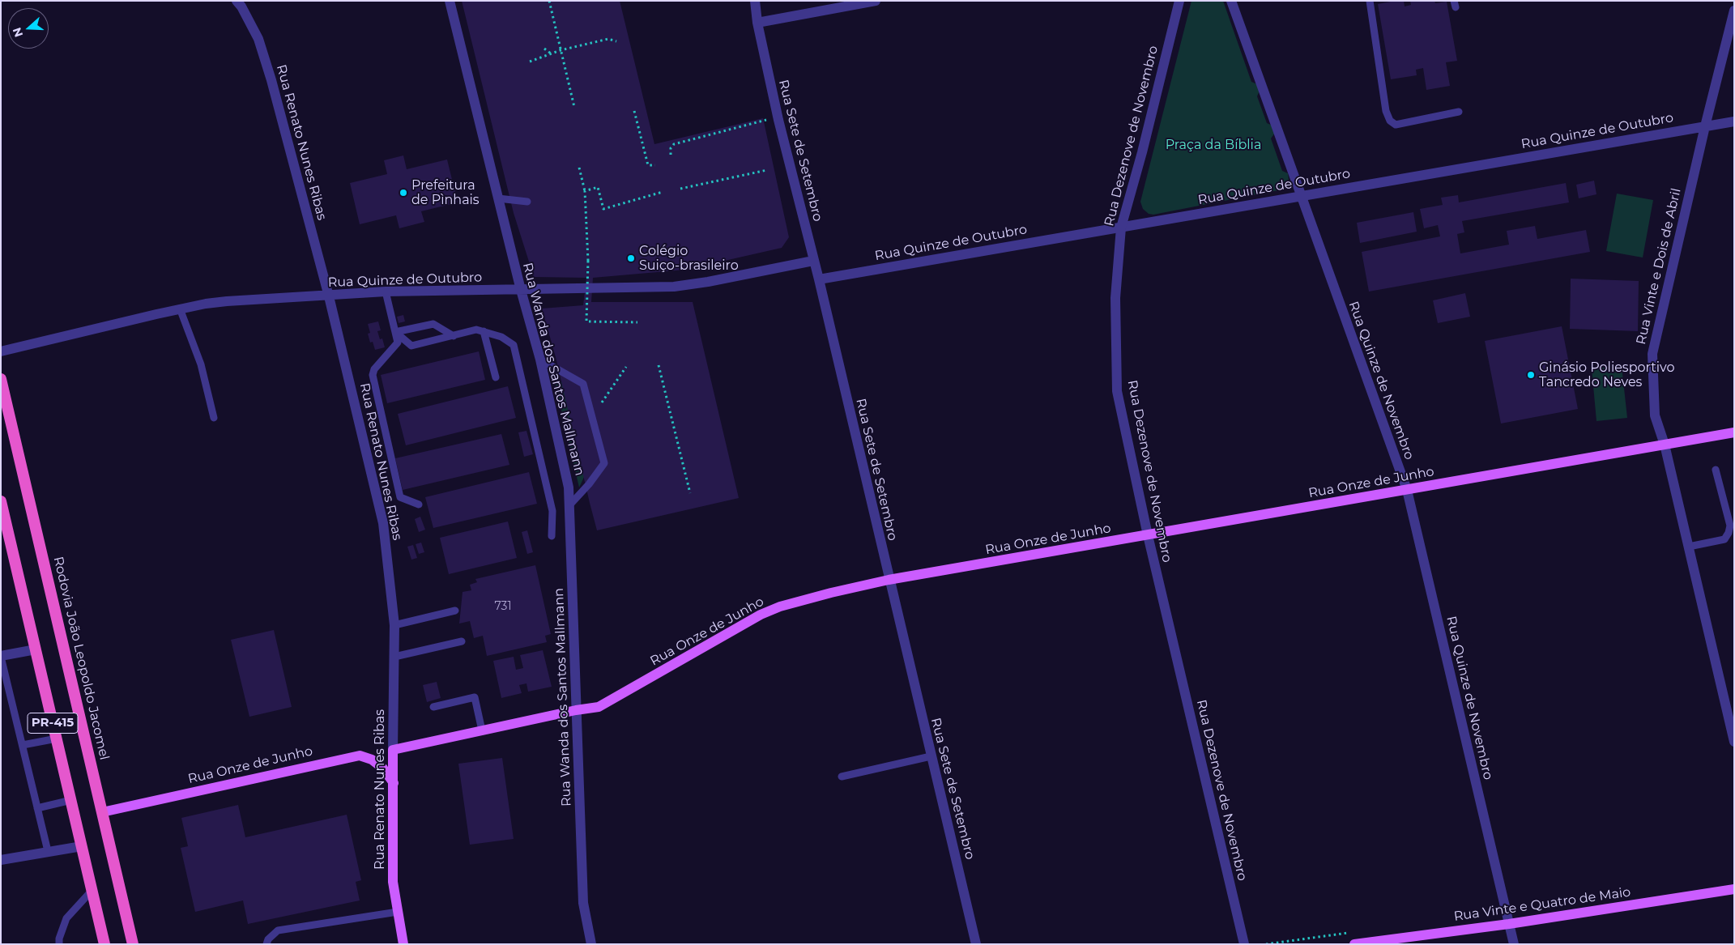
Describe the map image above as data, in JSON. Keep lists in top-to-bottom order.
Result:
{
  "streets": {
    "highway": ["Rodovia João Leopoldo Jacomel", "PR-415"],
    "main road": ["Rua Renato Nunes Ribas", "Rua Onze de Junho", "Rua Vinte e Quatro de Maio"],
    "street": [
      "Rua Quinze de Outubro",
      "Rua Dezenove de Novembro",
      "Rua Sete de Setembro",
      "Rua Vinte e Dois de Abril",
      "Rua Wanda dos Santos Mallmann",
      "Rua Quinze de Novembro"
    ]
  },
  "crossings": [
    ["Rua Quinze de Outubro", "Rua Dezenove de Novembro"],
    ["Rua Quinze de Outubro", "Rua Renato Nunes Ribas"],
    ["Rua Quinze de Outubro", "Rua Sete de Setembro"],
    ["Rua Quinze de Outubro", "Rua Vinte e Dois de Abril"],
    ["Rua Quinze de Outubro", "Rua Wanda dos Santos Mallmann"],
    ["Rua Quinze de Outubro", "Rua Quinze de Novembro"],
    ["Rua Dezenove de Novembro", "Rua Onze de Junho"],
    ["Rua Renato Nunes Ribas", "Rua Onze de Junho"],
    ["Rua Sete de Setembro", "Rua Onze de Junho"],
    ["Rua Vinte e Dois de Abril", "Rua Onze de Junho"],
    ["Rua Wanda dos Santos Mallmann", "Rua Onze de Junho"],
    ["Rua Quinze de Novembro", "Rua Onze de Junho"],
    ["Rua Quinze de Novembro", "Rua Vinte e Quatro de Maio"],
    ["Rua Onze de Junho", "Rodovia João Leopoldo Jacomel"]
  ],
  "parks": ["Praça da Bíblia"],
  "places": ["Prefeitura de Pìnhais", "Colégio Suiço-brasileiro", "Ginásio Poliesportivo Tancredo Neves"],
  "house_numbers": ["731"],
  "north": "left"
}
